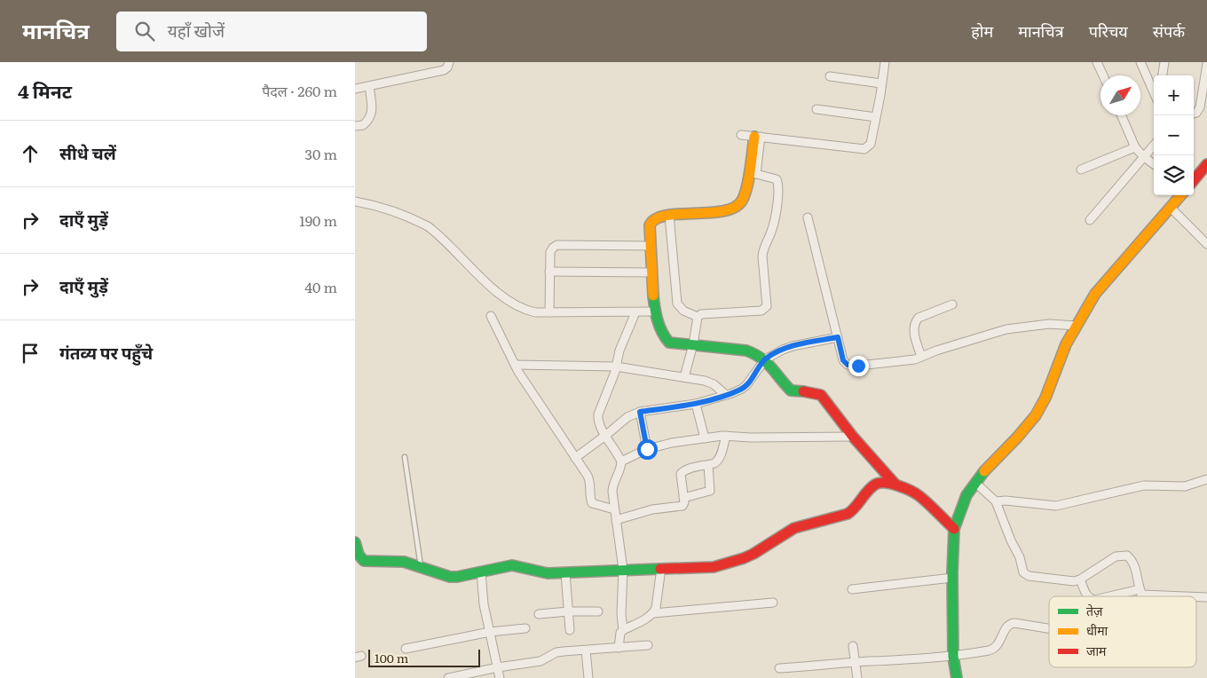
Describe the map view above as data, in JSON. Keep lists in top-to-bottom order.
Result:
{
  "legend": ["तेज़", "धीमा", "जाम"],
  "scale_bar": "100 m",
  "north": "top right",
  "page": {
    "header": "मानचित्र",
    "search": "यहाँ खोजें",
    "nav": [
      "होम",
      "मानचित्र",
      "परिचय",
      "संपर्क"
    ],
    "heading": ["4 मिनट", "पैदल · 260 m"],
    "map_buttons": ["+", "−"],
    "list": [
      ["सीधे चलें", "30 m"],
      ["दाएँ मुड़ें", "190 m"],
      ["दाएँ मुड़ें", "40 m"],
      "गंतव्य पर पहुँचे"
    ],
    "scale": "100 m"
  }
}
